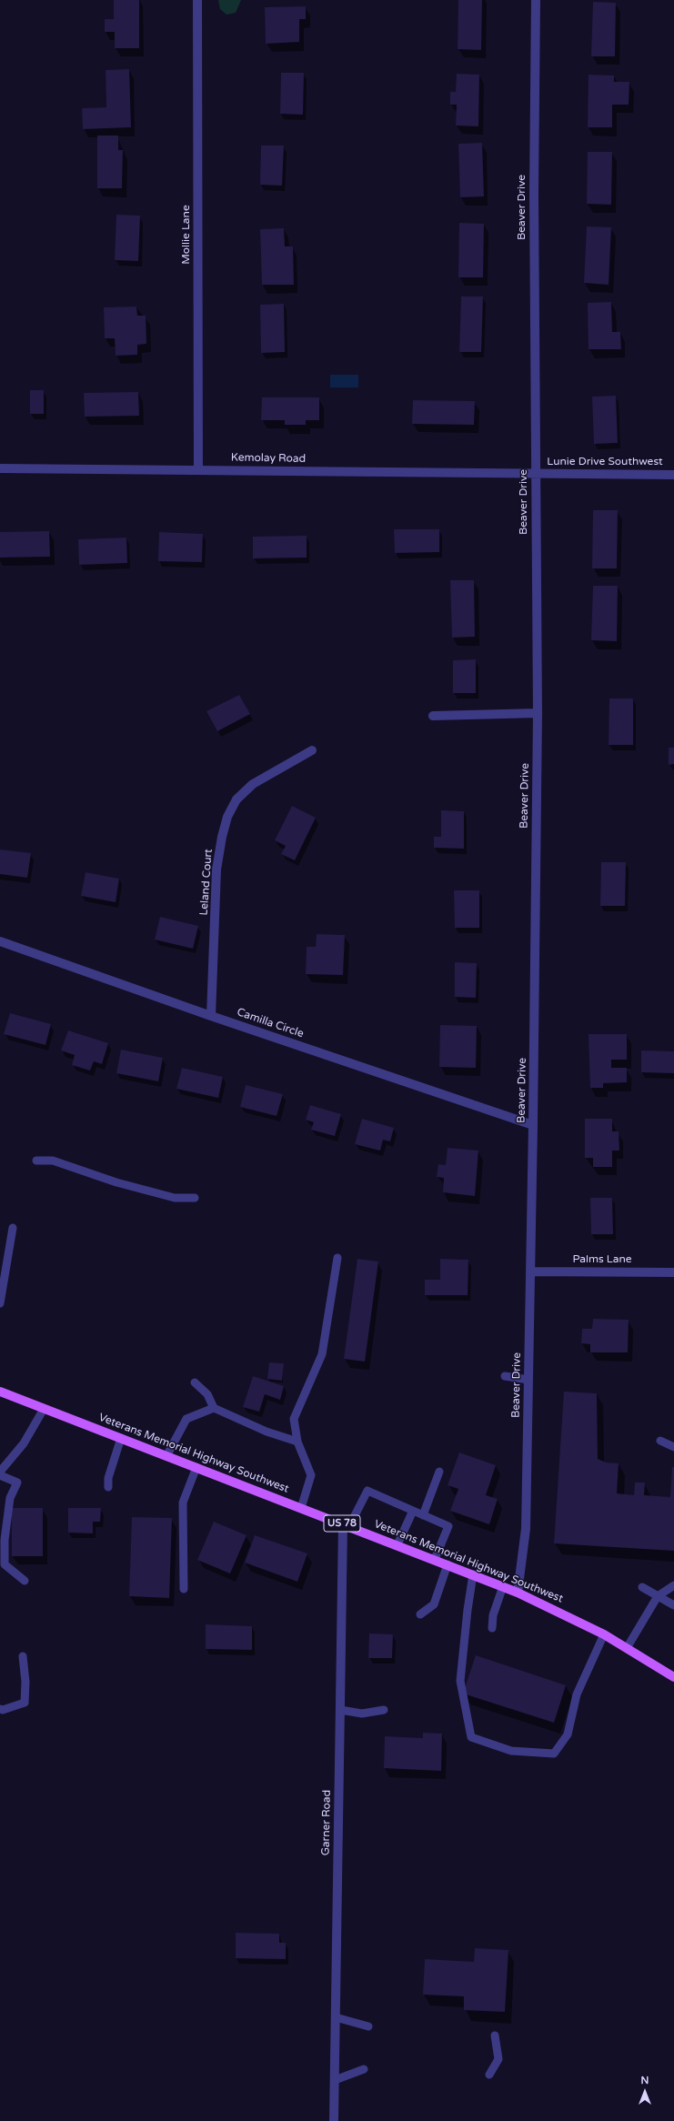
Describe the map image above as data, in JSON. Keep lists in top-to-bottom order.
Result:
{
  "streets": {
    "main road": ["Veterans Memorial Highway Southwest", "US 78"],
    "street": [
      "Beaver Drive",
      "Mollie Lane",
      "Kemolay Road",
      "Lunie Drive Southwest",
      "Leland Court",
      "Camilla Circle",
      "Palms Lane",
      "Garner Road"
    ]
  },
  "crossings": [
    ["Beaver Drive", "Kemolay Road"],
    ["Beaver Drive", "Lunie Drive Southwest"],
    ["Beaver Drive", "Camilla Circle"],
    ["Beaver Drive", "Palms Lane"],
    ["Beaver Drive", "Veterans Memorial Highway Southwest"],
    ["Mollie Lane", "Kemolay Road"],
    ["Kemolay Road", "Lunie Drive Southwest"],
    ["Leland Court", "Camilla Circle"],
    ["Veterans Memorial Highway Southwest", "Garner Road"]
  ],
  "north": "top"
}
